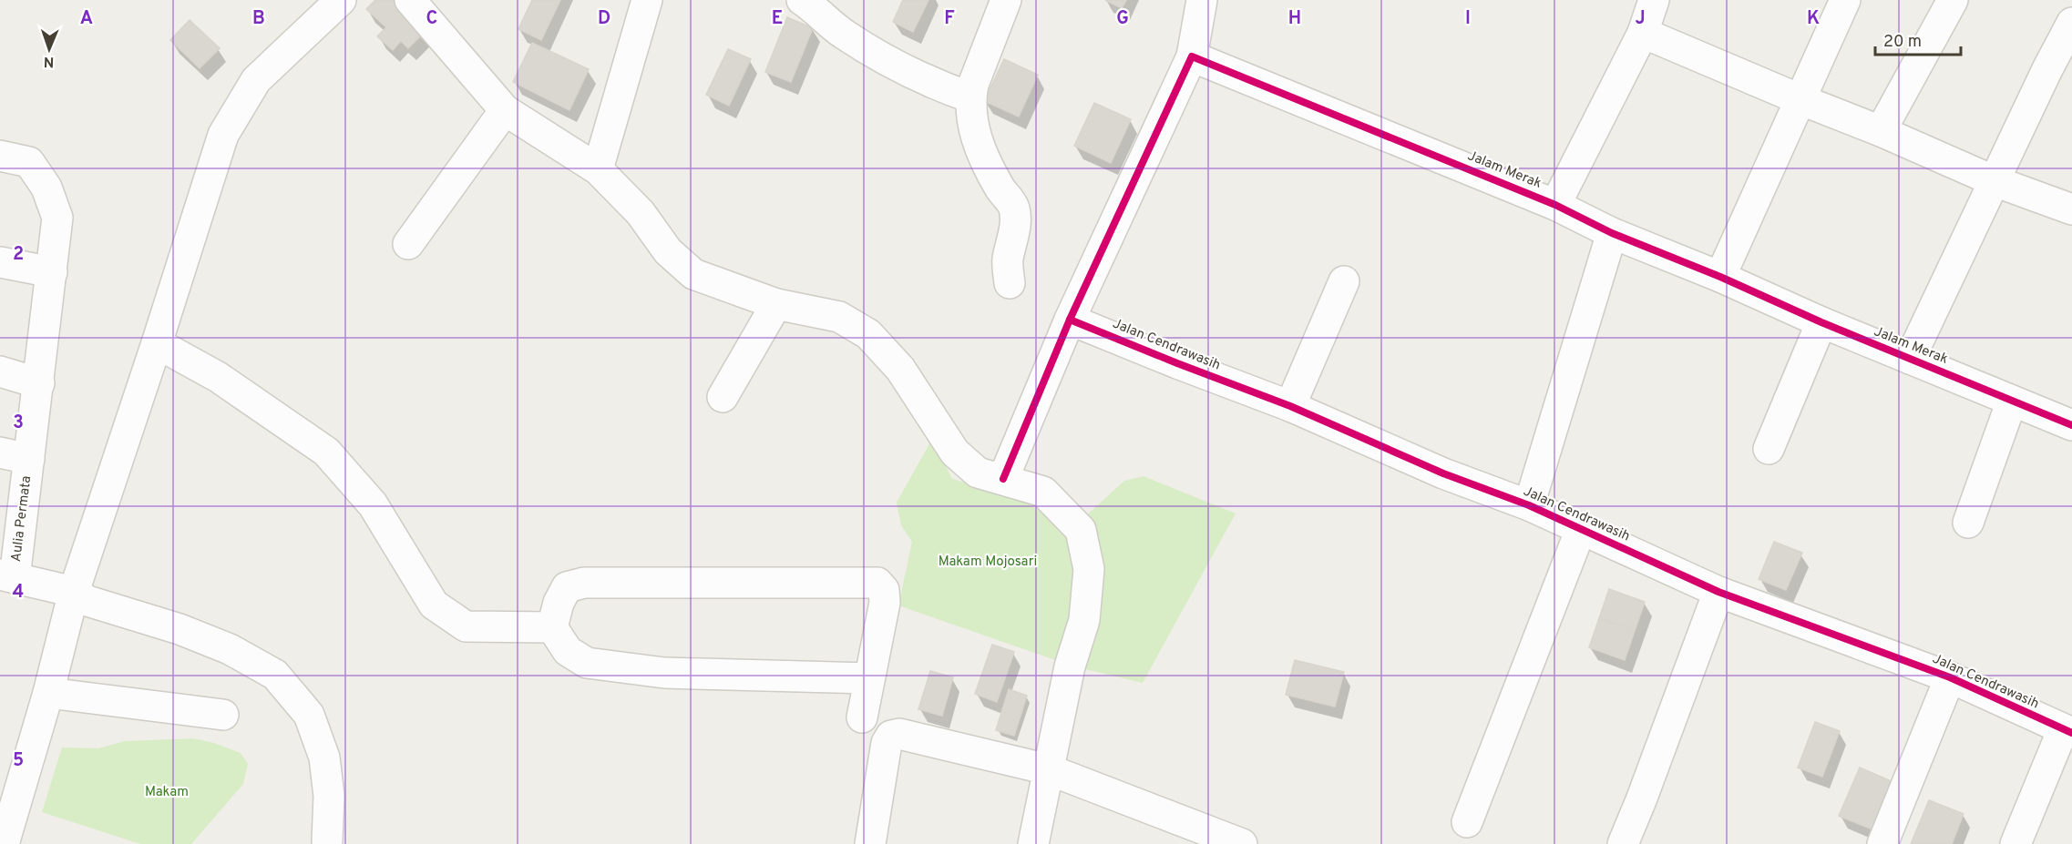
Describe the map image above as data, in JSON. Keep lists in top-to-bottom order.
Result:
{
  "streets": {
    "street": ["Jalam Merak", "Jalan Cendrawasih", "Aulia Permata"]
  },
  "parks": ["Makam Mojosari", "Makam"],
  "scale_bar": "20 m",
  "north": "bottom",
  "grid": {
    "columns": [
      "A",
      "B",
      "C",
      "D",
      "E",
      "F",
      "G",
      "H",
      "I",
      "J",
      "K"
    ],
    "rows": [
      "2",
      "3",
      "4",
      "5"
    ]
  }
}
